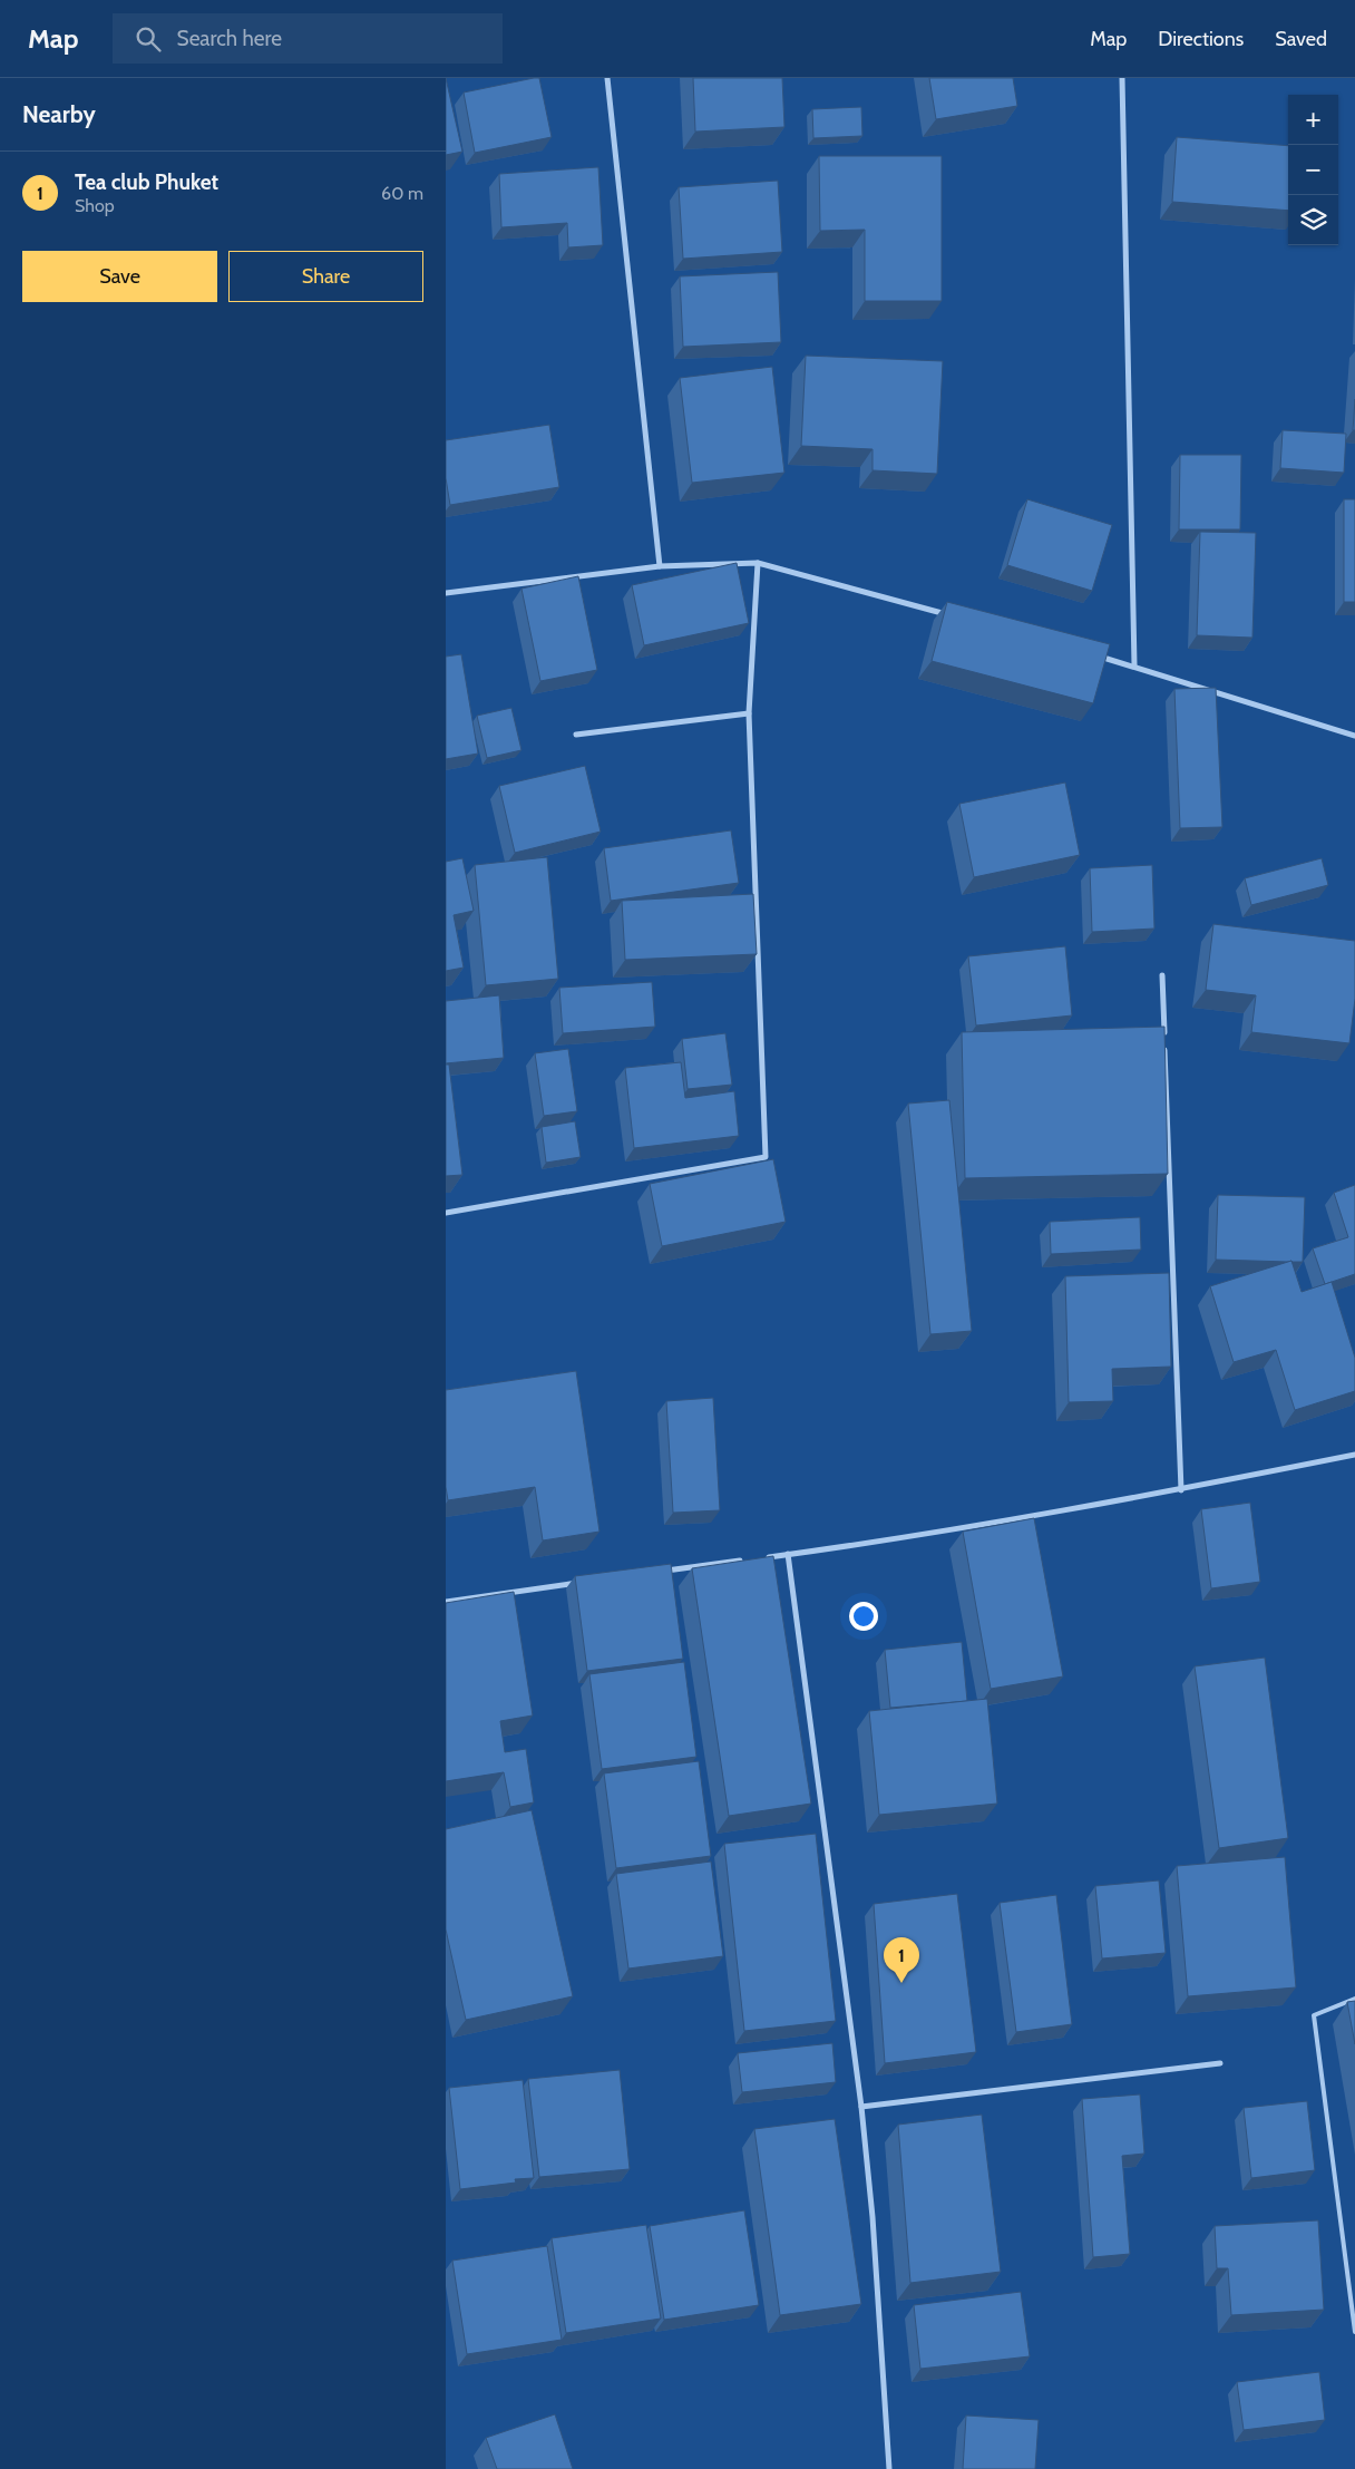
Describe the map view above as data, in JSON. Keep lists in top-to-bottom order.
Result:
{
  "page": {
    "header": "Map",
    "search": "Search here",
    "nav": ["Map", "Directions", "Saved"],
    "heading": "Nearby",
    "map_buttons": ["+", "−"],
    "list": [
      {
        "mark": "1",
        "name": "Tea club Phuket",
        "note": "Shop",
        "value": "60 m"
      }
    ],
    "buttons": ["Save", "Share"],
    "pins": "1"
  }
}
